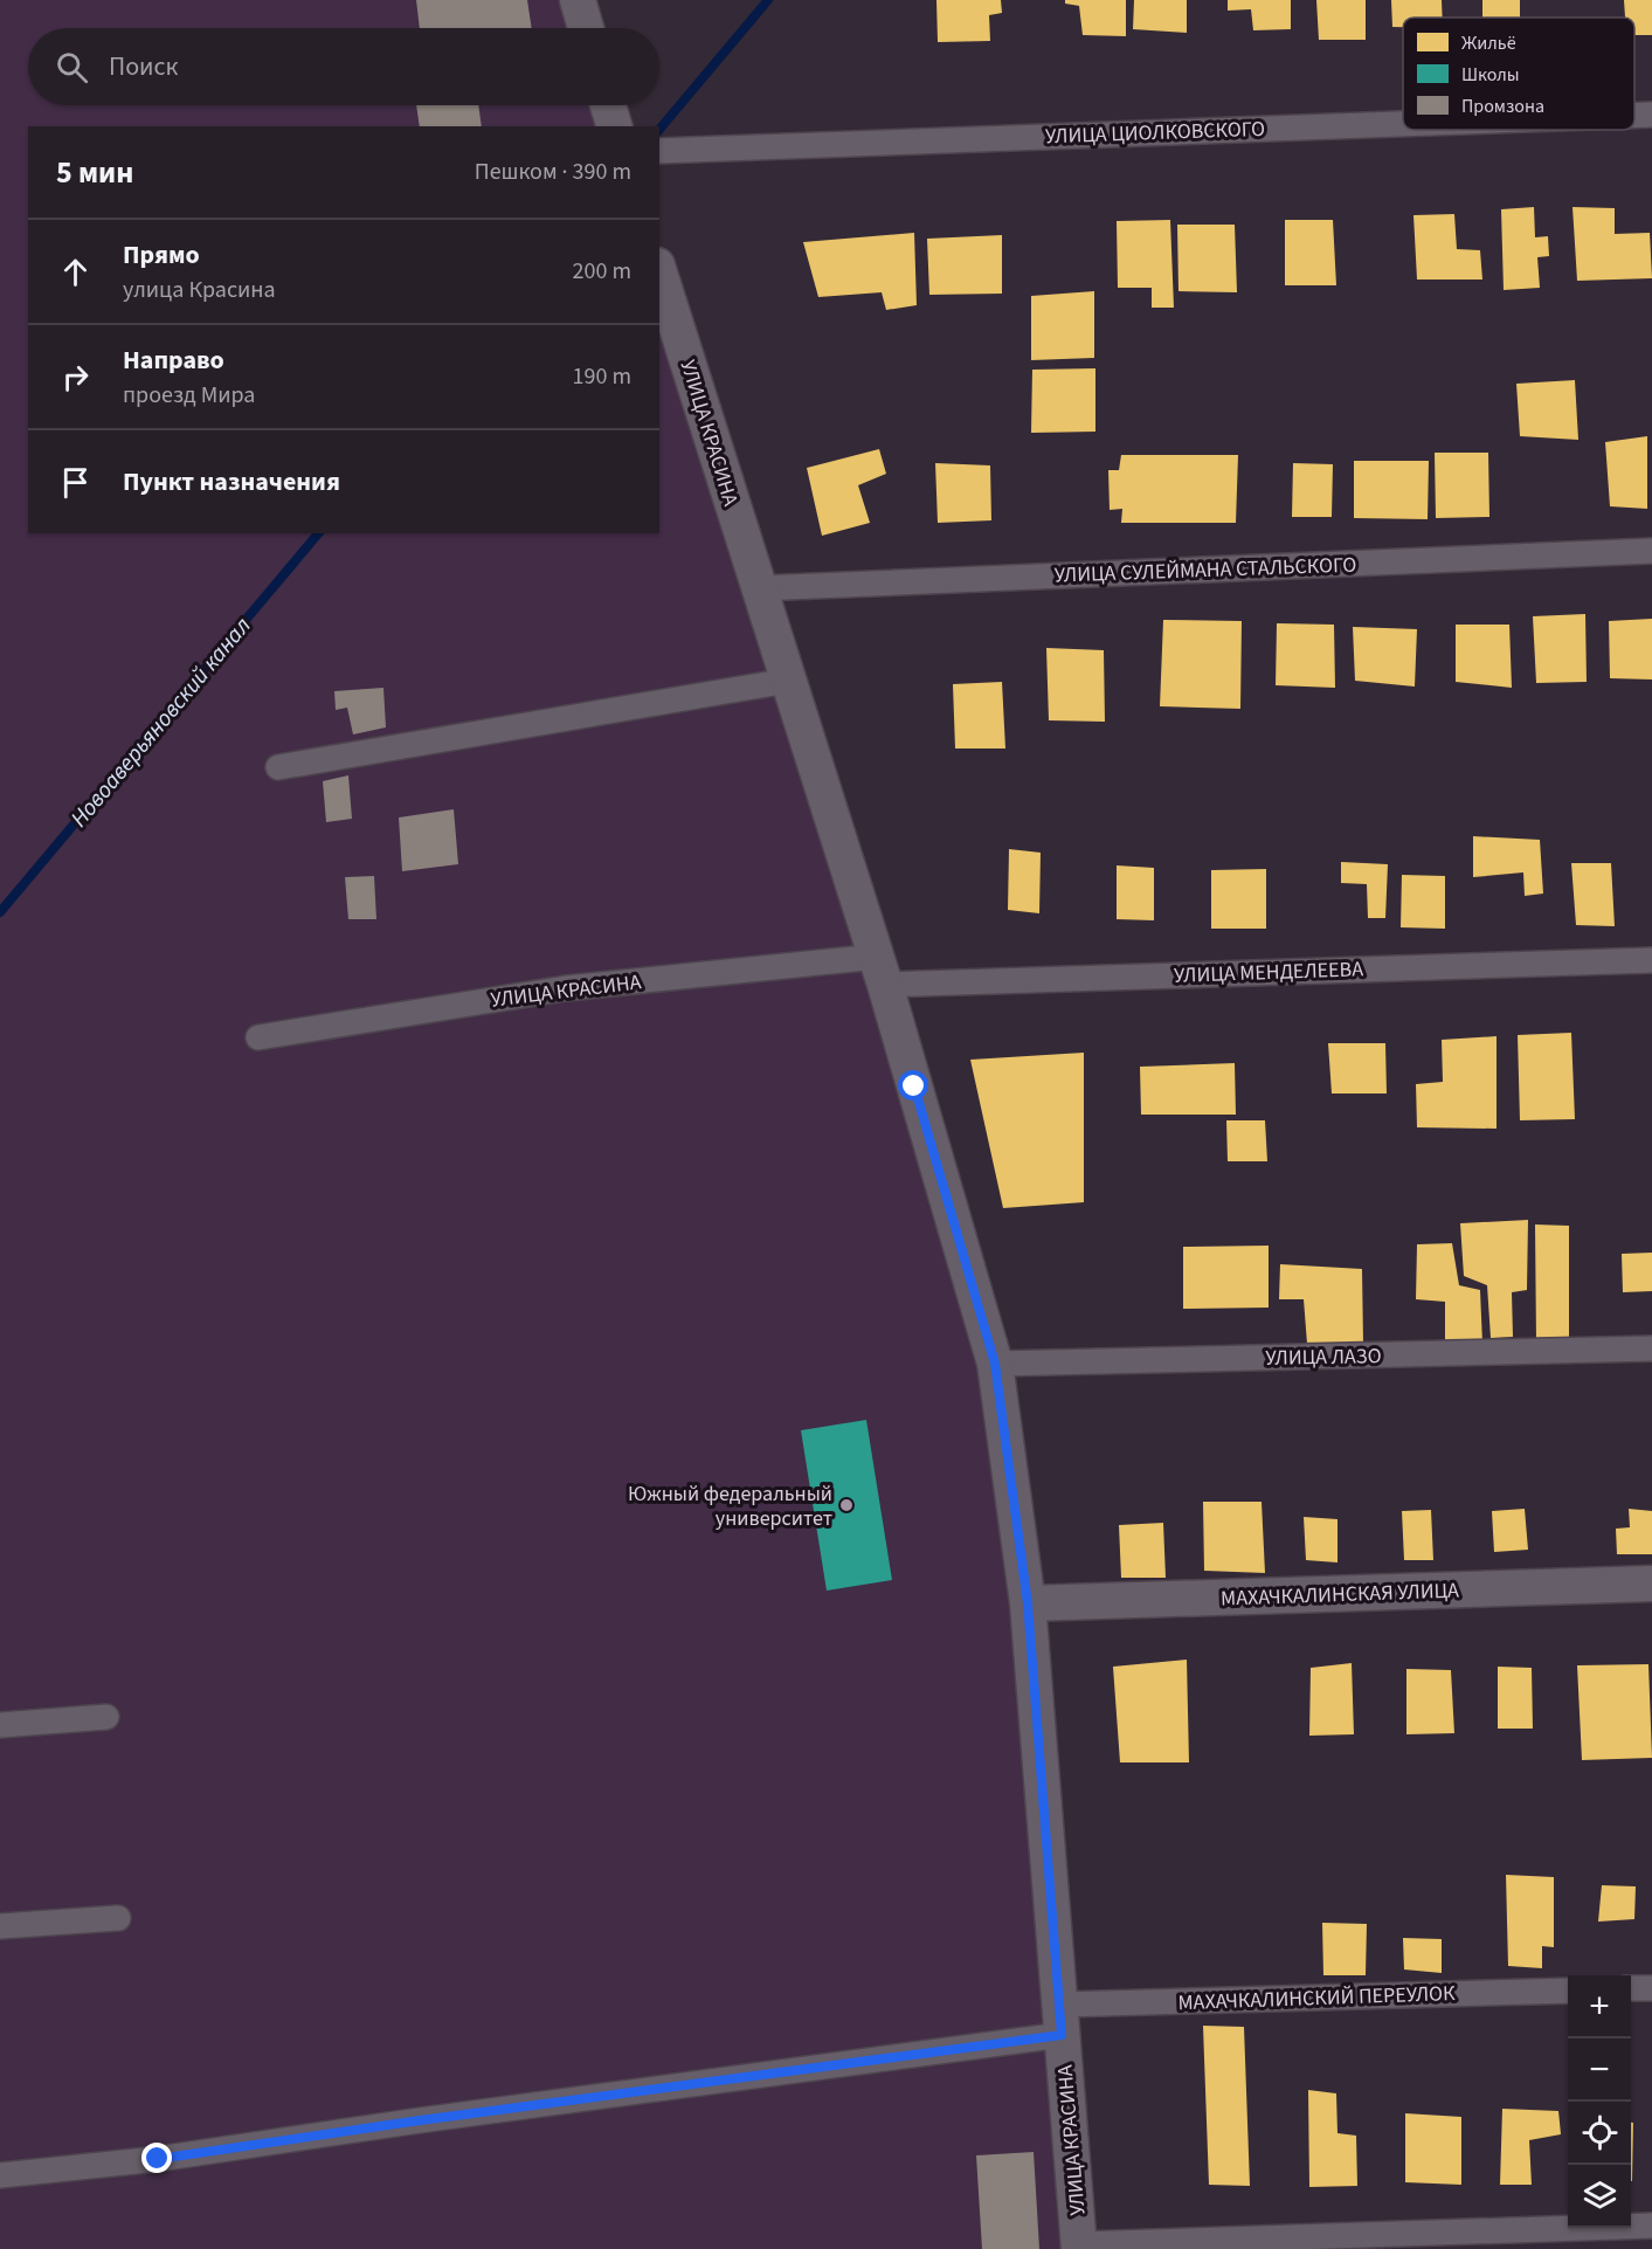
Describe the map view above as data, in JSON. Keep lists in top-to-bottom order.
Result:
{
  "streets": {
    "street": [
      "УЛИЦА ЦИОЛКОВСКОГО",
      "УЛИЦА КРАСИНА",
      "УЛИЦА СУЛЕЙМАНА СТАЛЬСКОГО",
      "УЛИЦА МЕНДЕЛЕЕВА",
      "УЛИЦА ЛАЗО",
      "МАХАЧКАЛИНСКАЯ УЛИЦА",
      "МАХАЧКАЛИНСКИЙ ПЕРЕУЛОК"
    ]
  },
  "crossings": [
    ["УЛИЦА КРАСИНА", "УЛИЦА СУЛЕЙМАНА СТАЛЬСКОГО"],
    ["УЛИЦА КРАСИНА", "УЛИЦА МЕНДЕЛЕЕВА"],
    ["УЛИЦА КРАСИНА", "УЛИЦА ЛАЗО"],
    ["УЛИЦА КРАСИНА", "МАХАЧКАЛИНСКАЯ УЛИЦА"],
    ["УЛИЦА КРАСИНА", "МАХАЧКАЛИНСКИЙ ПЕРЕУЛОК"]
  ],
  "water": ["Новоаверьяновский канал"],
  "places": ["Южный федеральный университет"],
  "legend": ["Жильё", "Школы", "Промзона"],
  "page": {
    "search": "Поиск",
    "heading": ["5 мин", "Пешком · 390 m"],
    "list": [
      ["Прямо", "улица Красина", "200 m"],
      ["Направо", "проезд Мира", "190 m"],
      "Пункт назначения"
    ],
    "map_buttons": ["+", "−"]
  }
}
